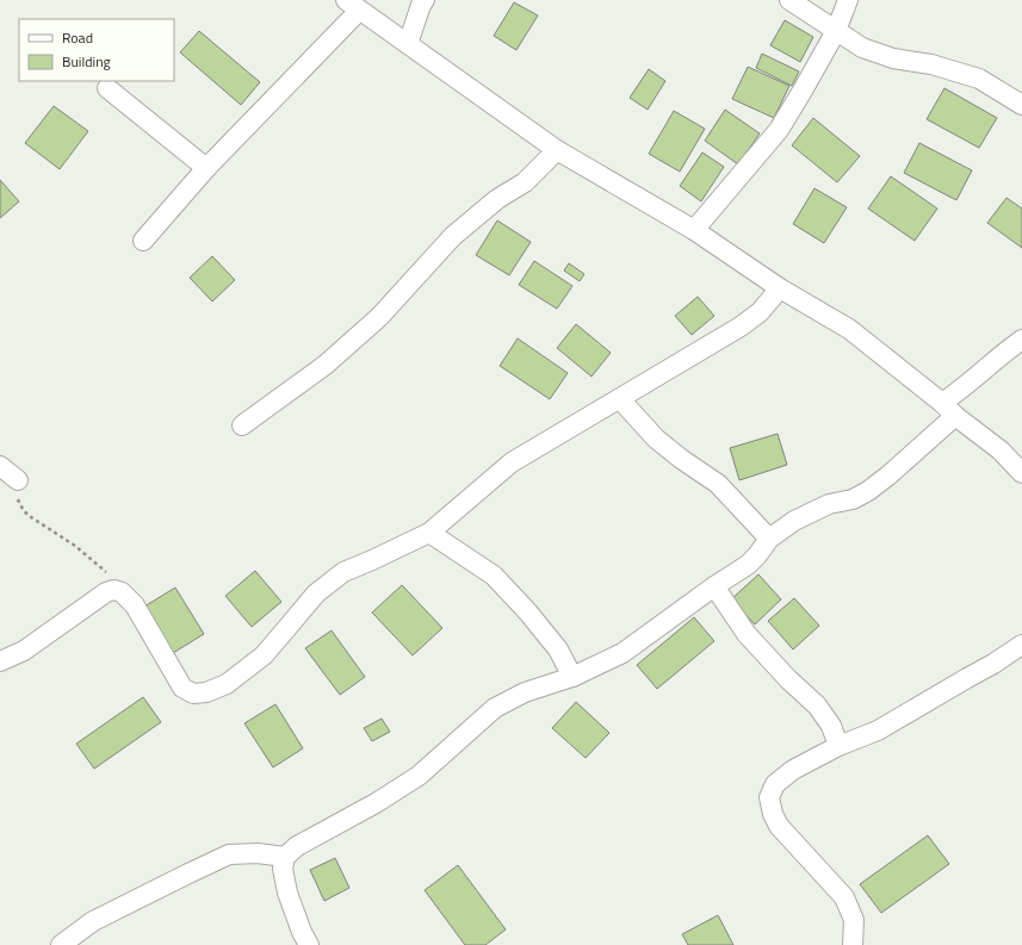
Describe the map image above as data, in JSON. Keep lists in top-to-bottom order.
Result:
{
  "legend": ["Road", "Building"]
}
